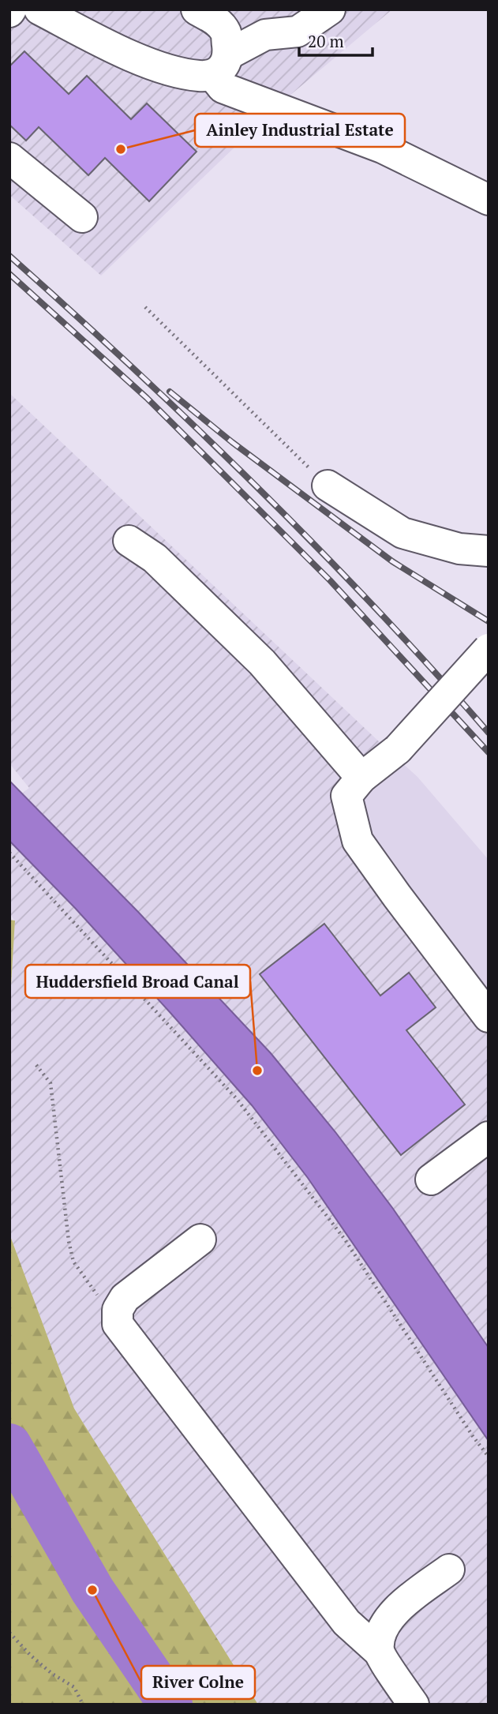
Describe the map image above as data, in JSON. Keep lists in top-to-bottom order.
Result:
{
  "places": ["Ainley Industrial Estate", "Huddersfield Broad Canal", "River Colne"],
  "scale_bar": "20 m"
}
